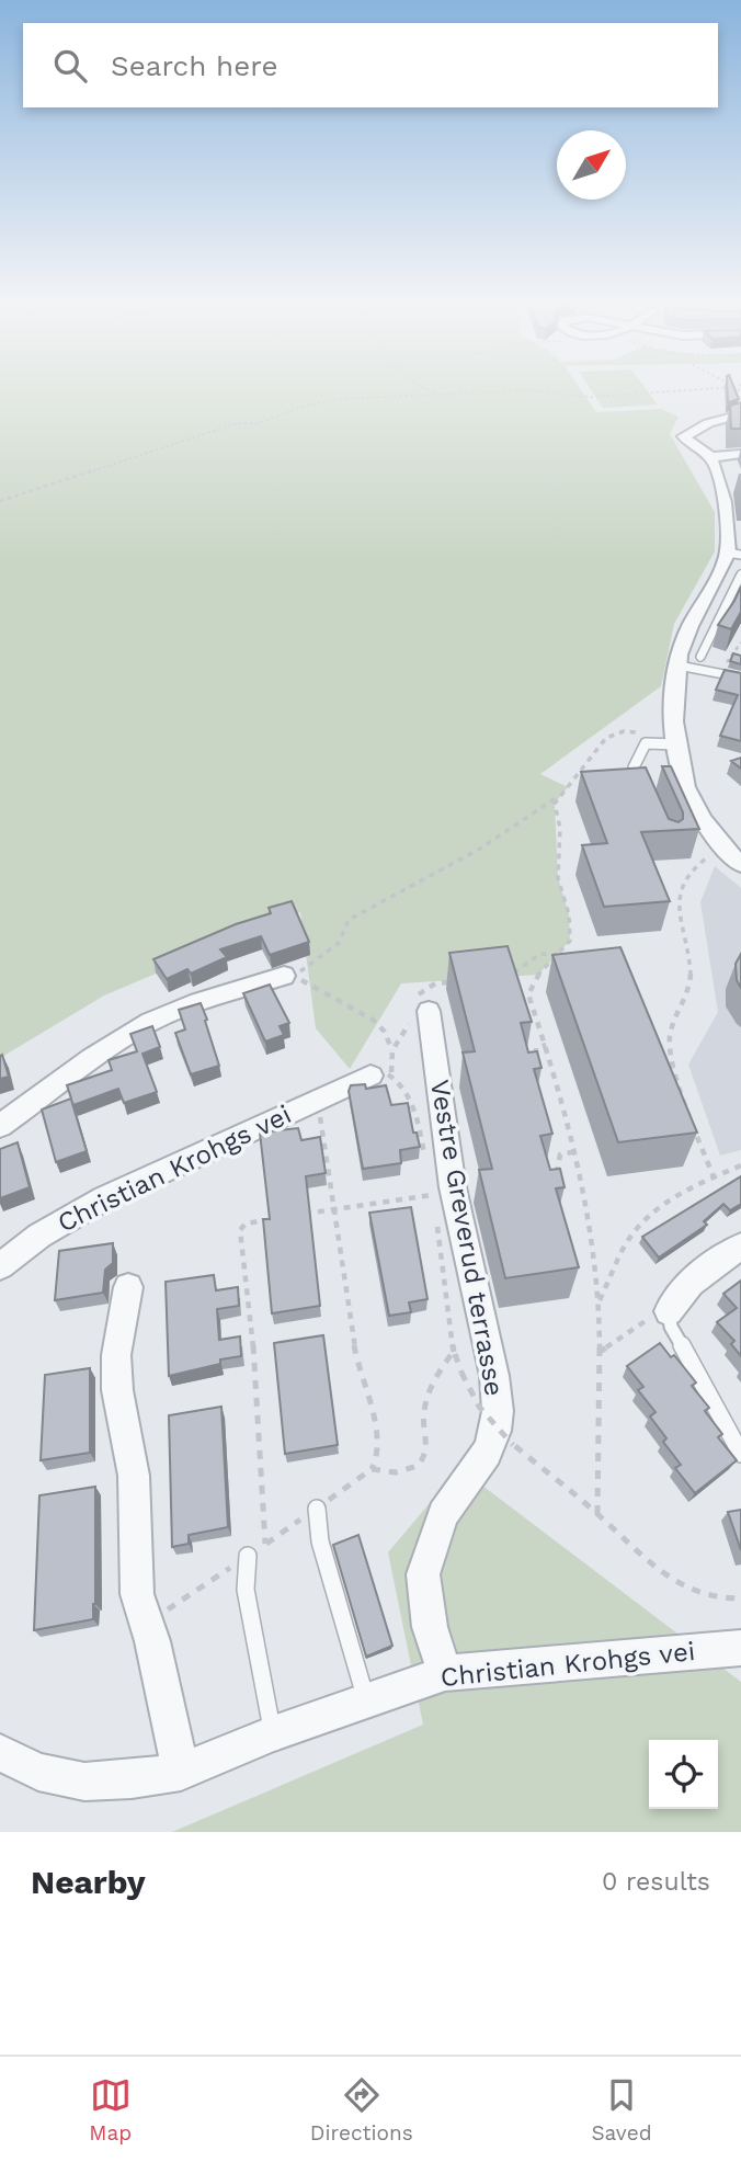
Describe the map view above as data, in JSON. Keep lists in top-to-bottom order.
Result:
{
  "streets": {
    "street": ["Christian Krohgs vei", "Vestre Greverud terrasse"]
  },
  "crossings": [
    ["Christian Krohgs vei", "Vestre Greverud terrasse"]
  ],
  "north": "top right",
  "page": {
    "search": "Search here",
    "heading": ["Nearby", "0 results"],
    "nav": ["Map", "Directions", "Saved"]
  }
}
